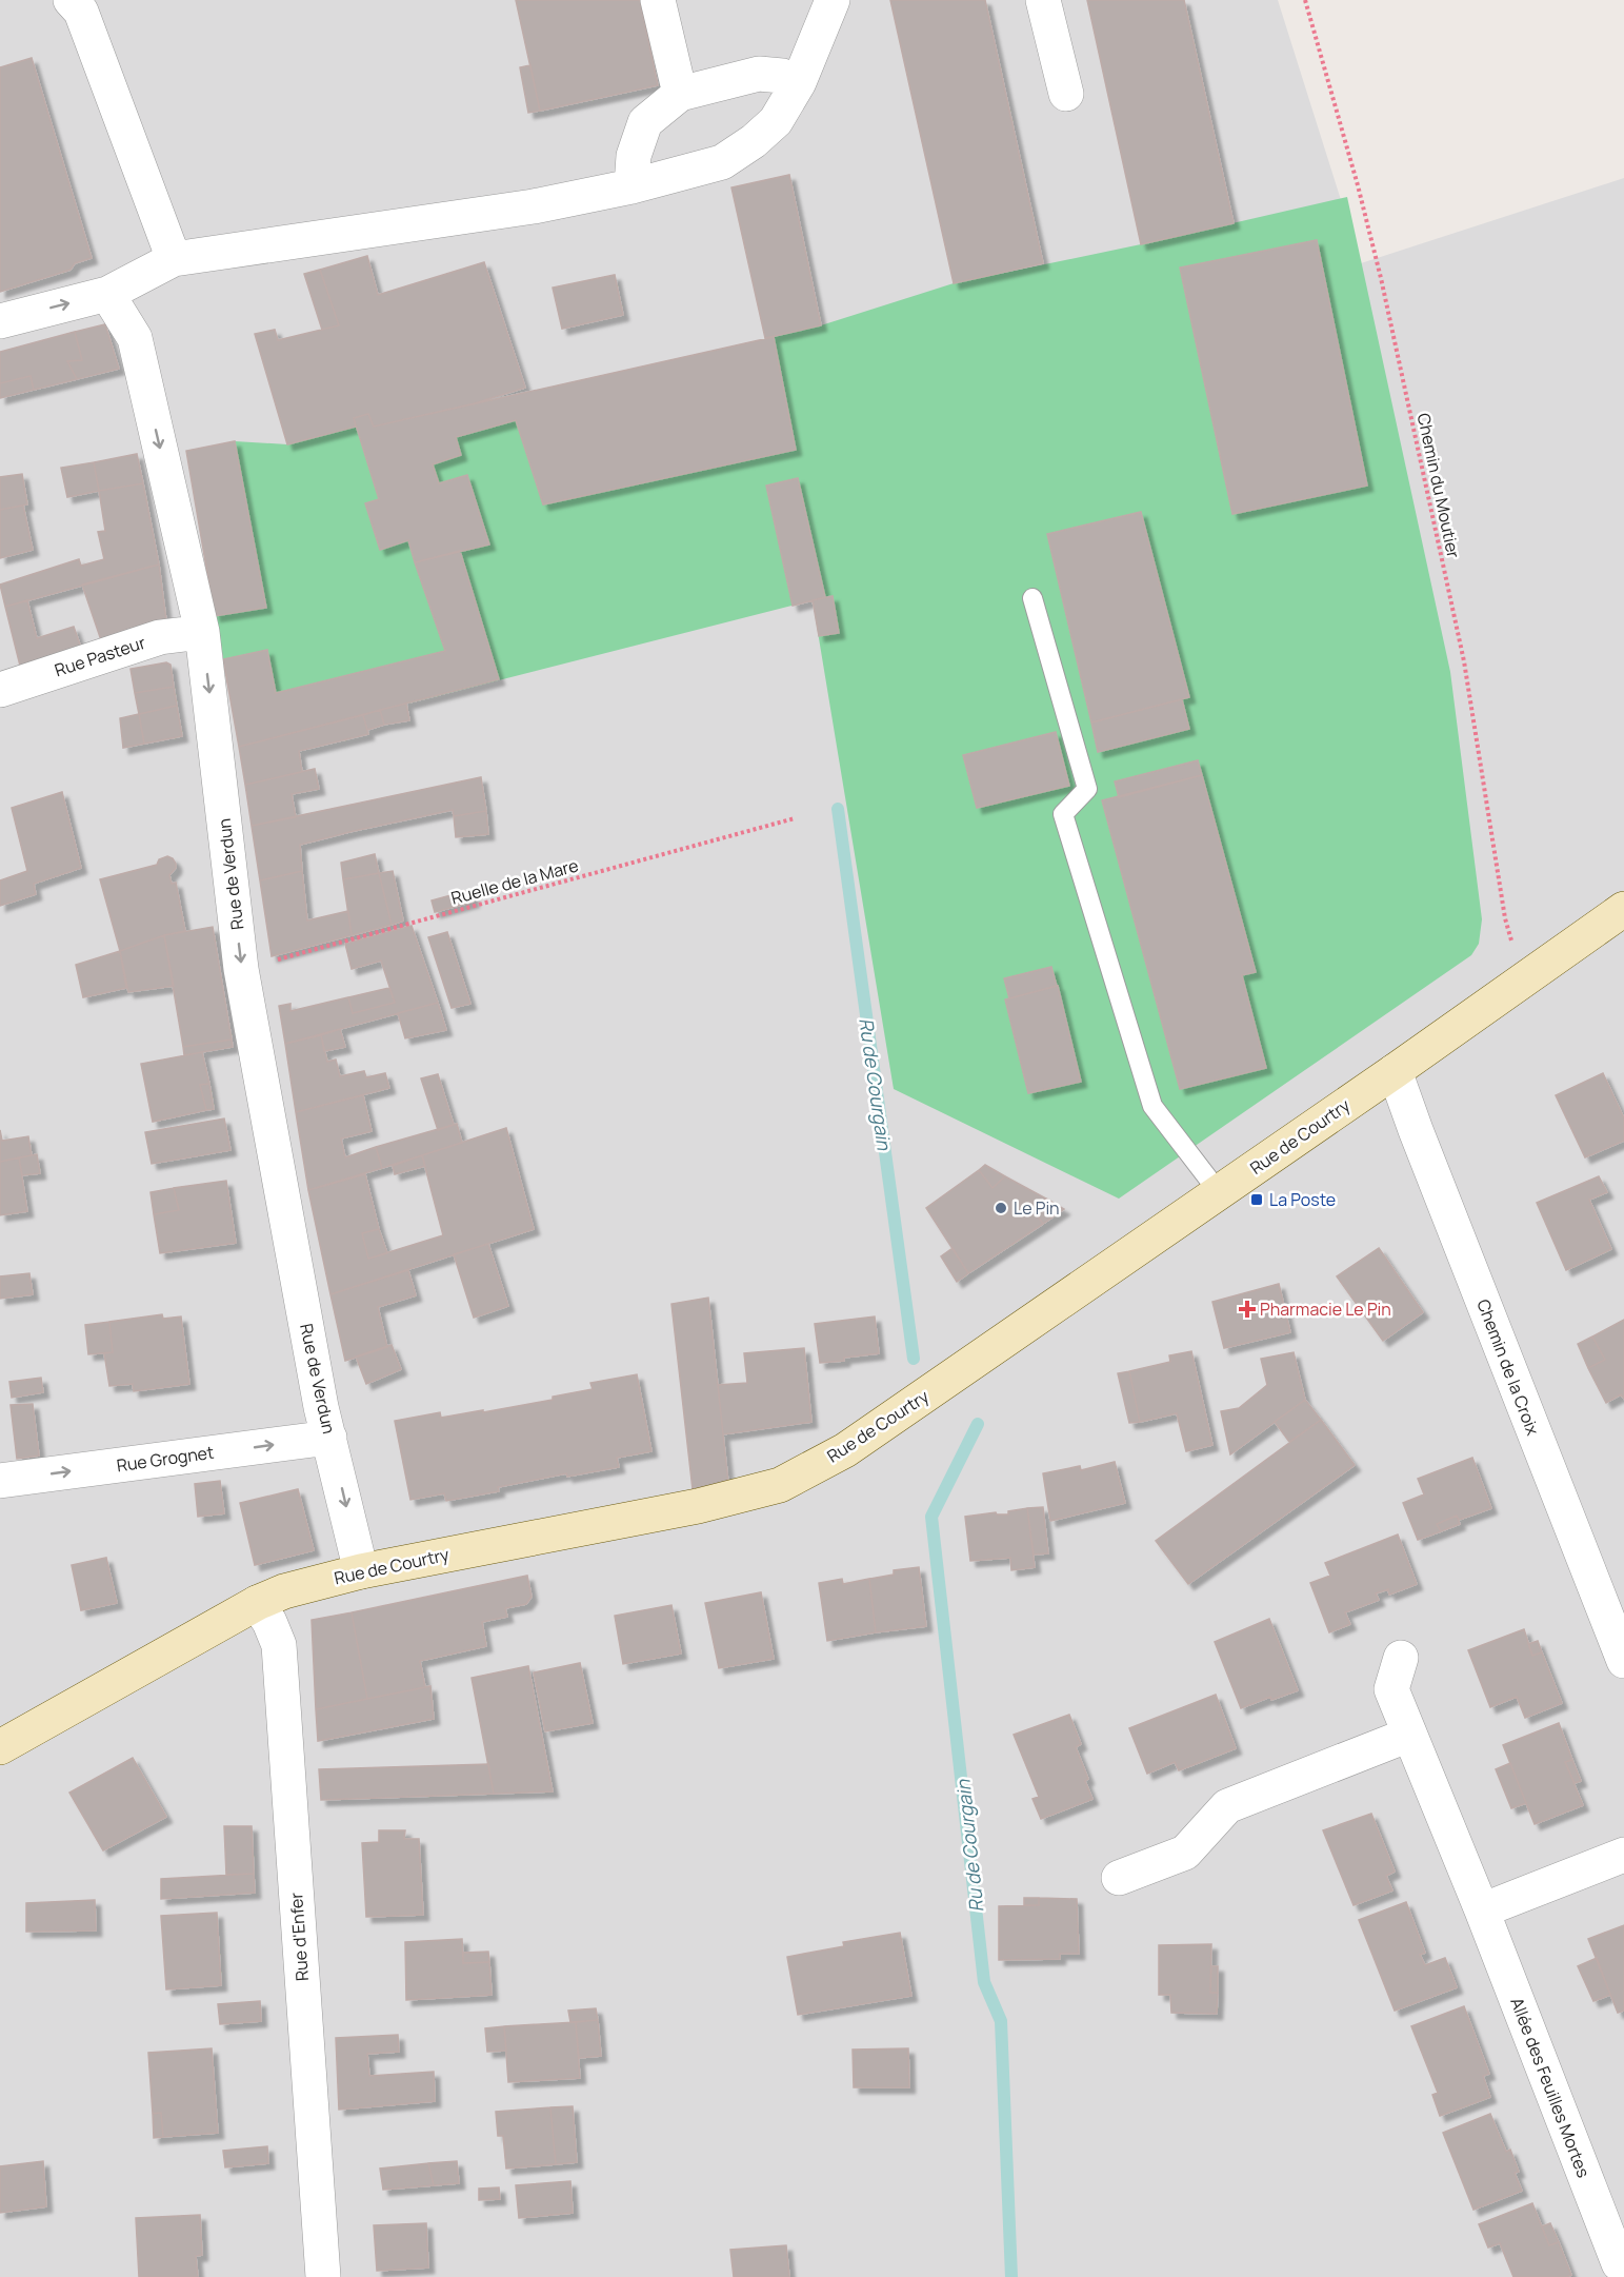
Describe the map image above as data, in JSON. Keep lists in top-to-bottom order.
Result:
{
  "streets": {
    "street": [
      "Rue Pasteur",
      "Rue de Verdun",
      "Rue de Courtry",
      "Chemin de la Croix",
      "Rue Grognet",
      "Rue d'Enfer",
      "Allée des Feuilles Mortes"
    ],
    "path": ["Chemin du Moutier", "Ruelle de la Mare"]
  },
  "crossings": [
    ["Chemin du Moutier", "Rue de Courtry"],
    ["Rue Pasteur", "Rue de Verdun"],
    ["Rue de Verdun", "Ruelle de la Mare"],
    ["Rue de Verdun", "Rue de Courtry"],
    ["Rue de Verdun", "Rue Grognet"],
    ["Rue de Courtry", "Chemin de la Croix"],
    ["Rue de Courtry", "Rue d'Enfer"]
  ],
  "one_way": ["Rue de Verdun", "Rue Grognet"],
  "water": ["Ru de Courgain"],
  "places": {
    "transit": ["La Poste"],
    "other": ["Le Pin"],
    "health": ["Pharmacie Le Pin"]
  }
}
